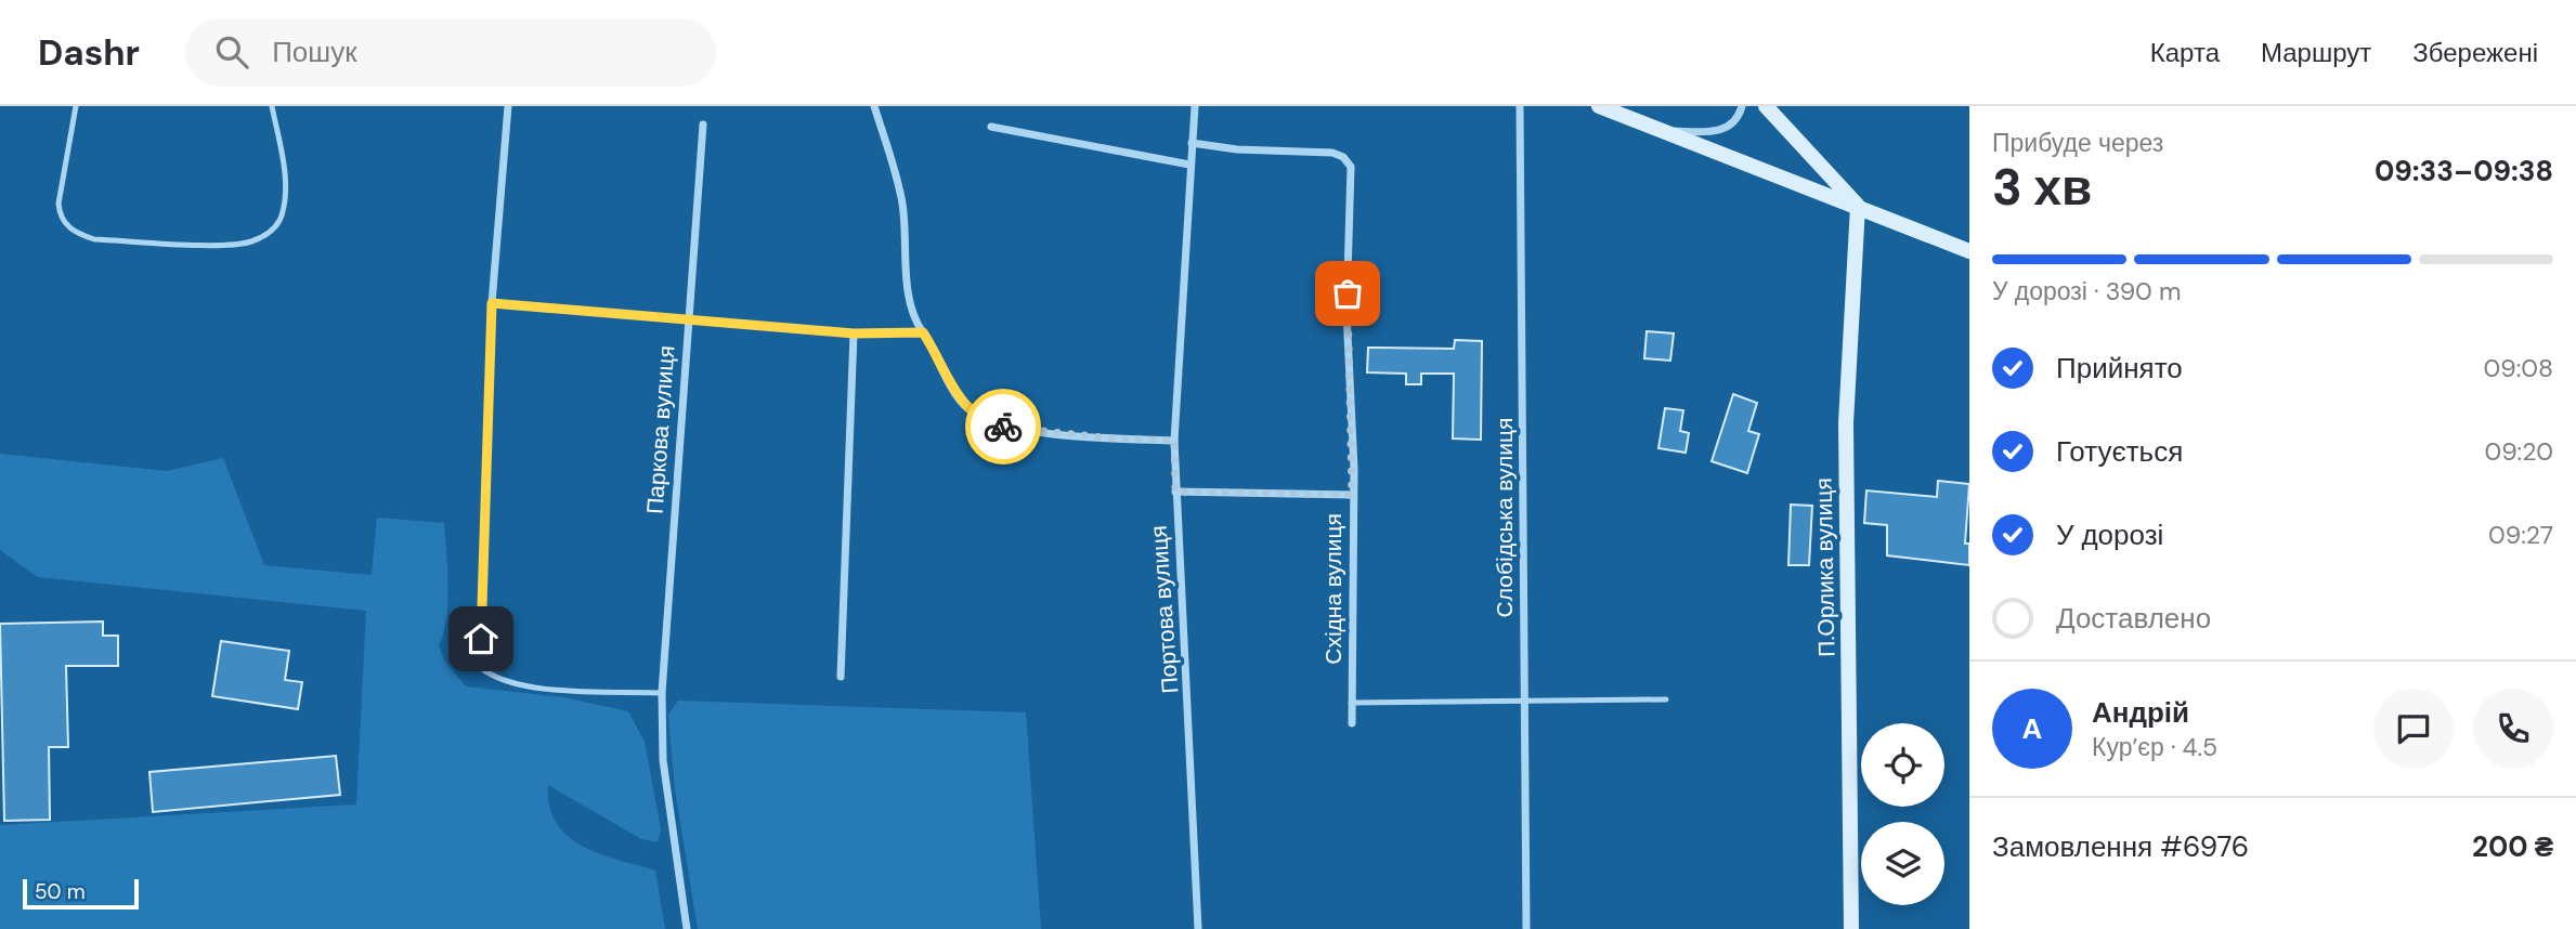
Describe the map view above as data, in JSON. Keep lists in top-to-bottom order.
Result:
{
  "streets": {
    "street": [
      "Паркова вулиця",
      "Слобідська вулиця",
      "П.Орлика вулиця",
      "Східна вулиця",
      "Портова вулиця"
    ]
  },
  "crossings": [
    ["Східна вулиця", "Портова вулиця"]
  ],
  "scale_bar": "50 m",
  "page": {
    "header": "Dashr",
    "search": "Пошук",
    "nav": ["Карта", "Маршрут", "Збережені"],
    "heading": ["3 хв", "Прибуде через", "09:33–09:38"],
    "panel": [
      "Андрій",
      "Кур’єр · 4.5",
      "Замовлення #6976",
      "200 ₴"
    ],
    "bar": "У дорозі · 390 m",
    "list": [
      ["Прийнято", "09:08"],
      ["Готується", "09:20"],
      ["У дорозі", "09:27"],
      "Доставлено"
    ],
    "round": "А",
    "scale": "50 m"
  }
}
